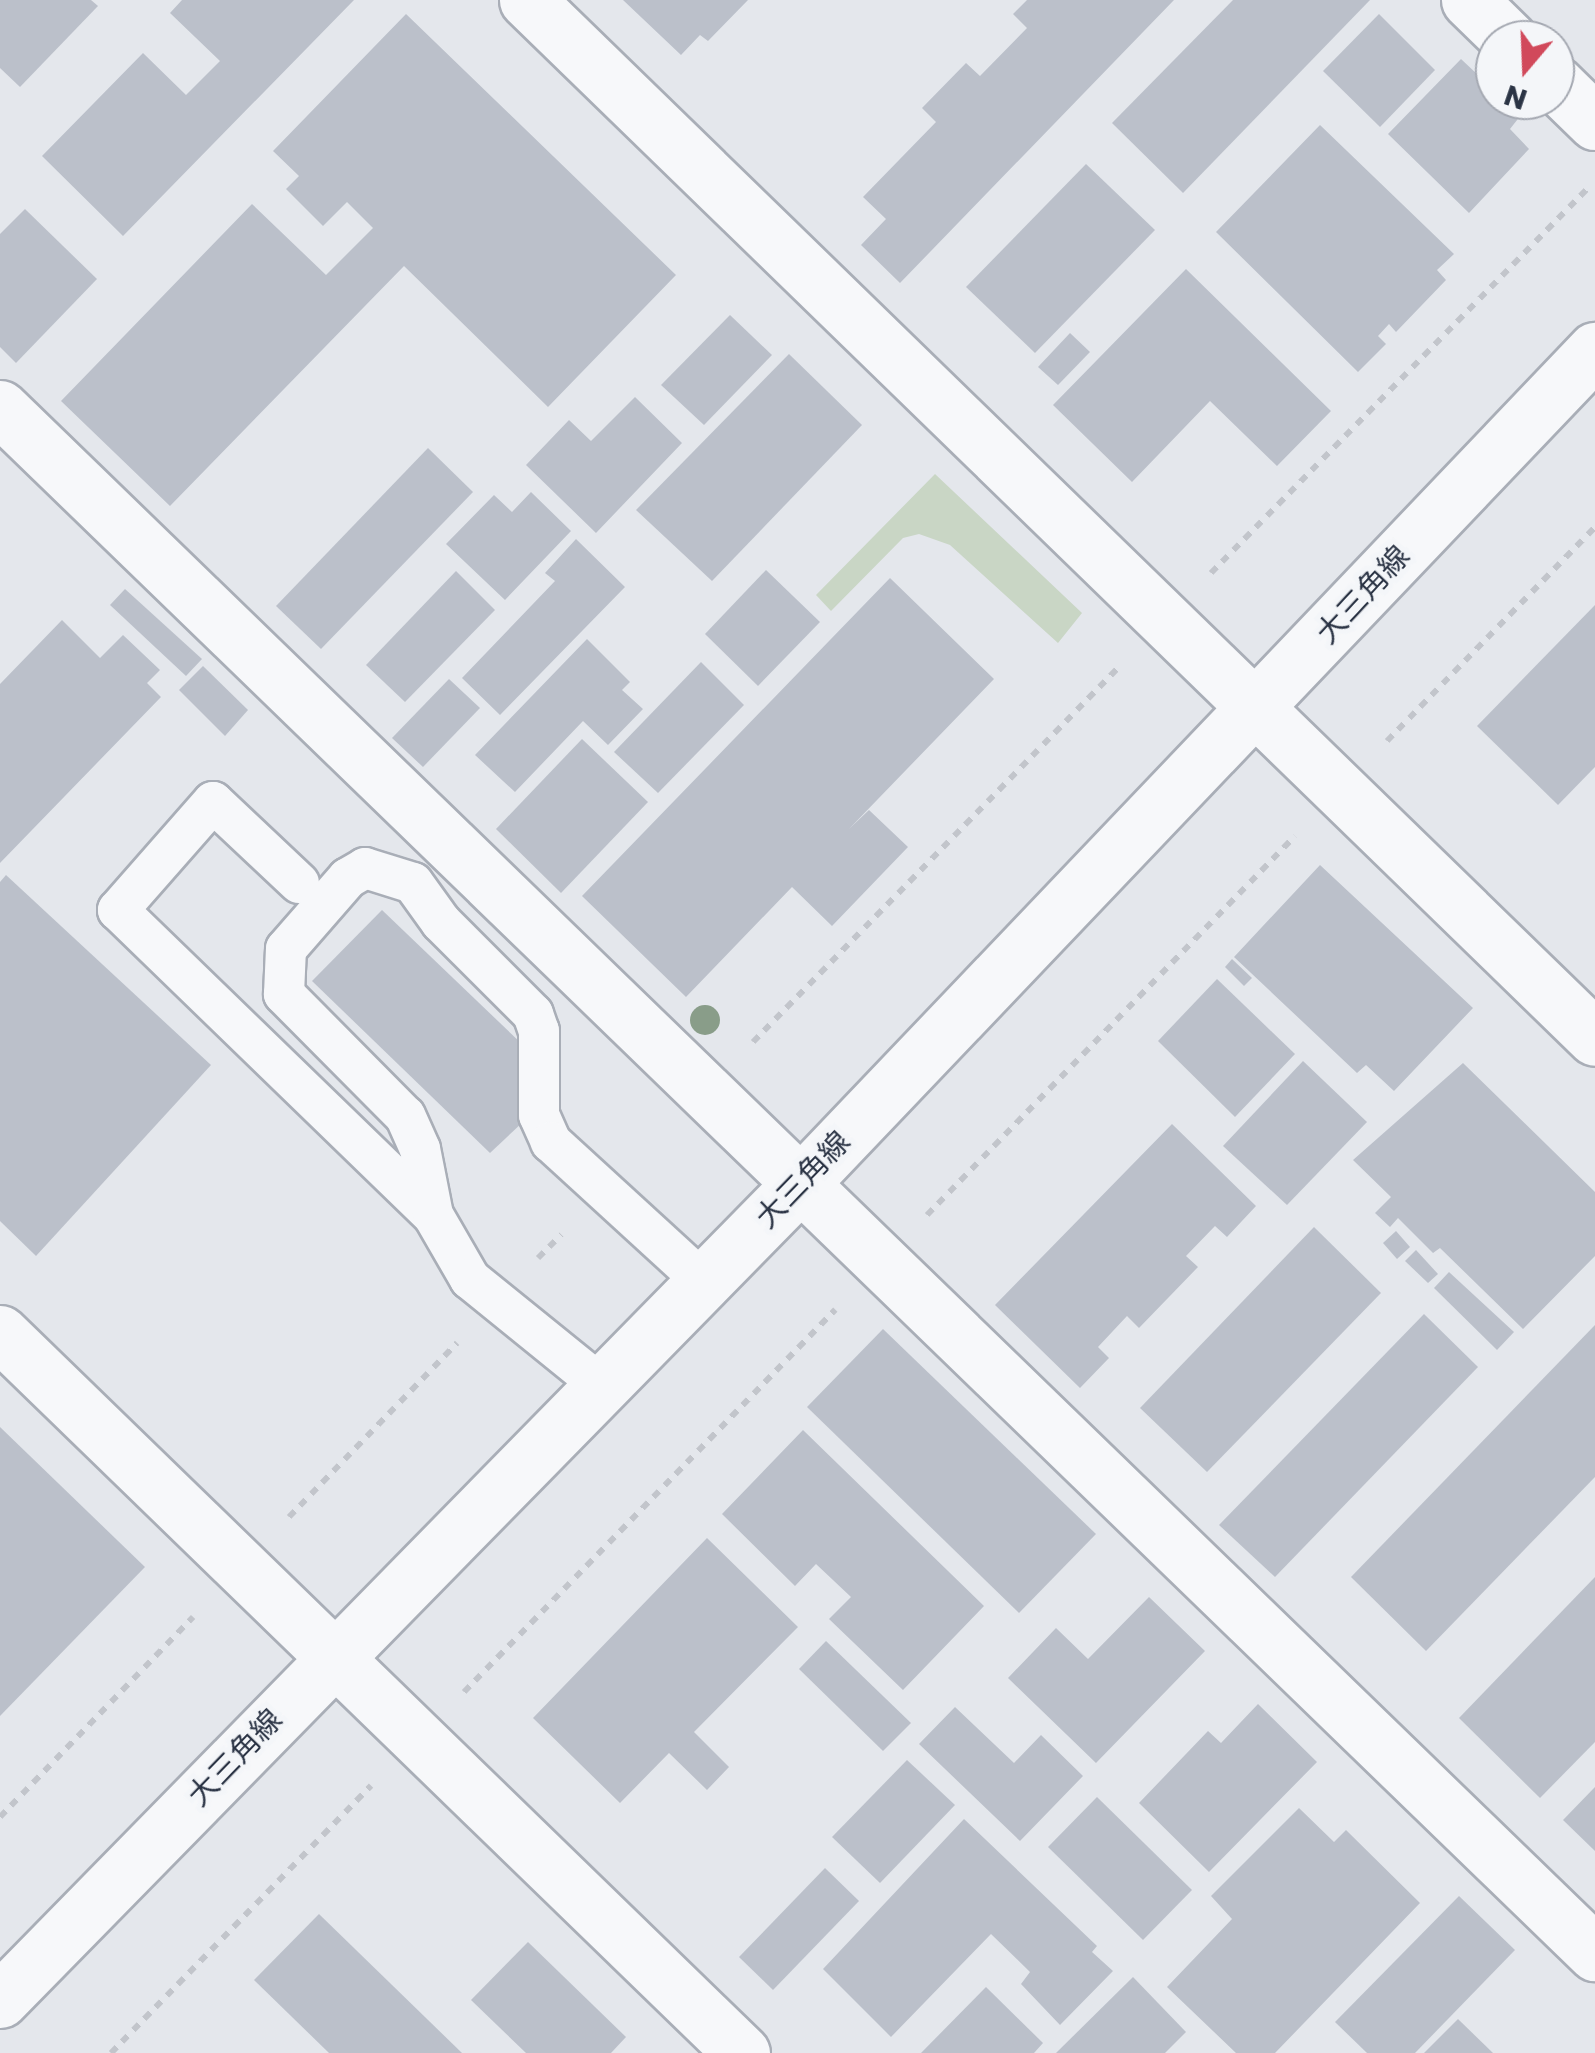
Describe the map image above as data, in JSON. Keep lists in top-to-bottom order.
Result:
{
  "streets": {
    "street": ["大三角線"]
  },
  "north": "bottom"
}
